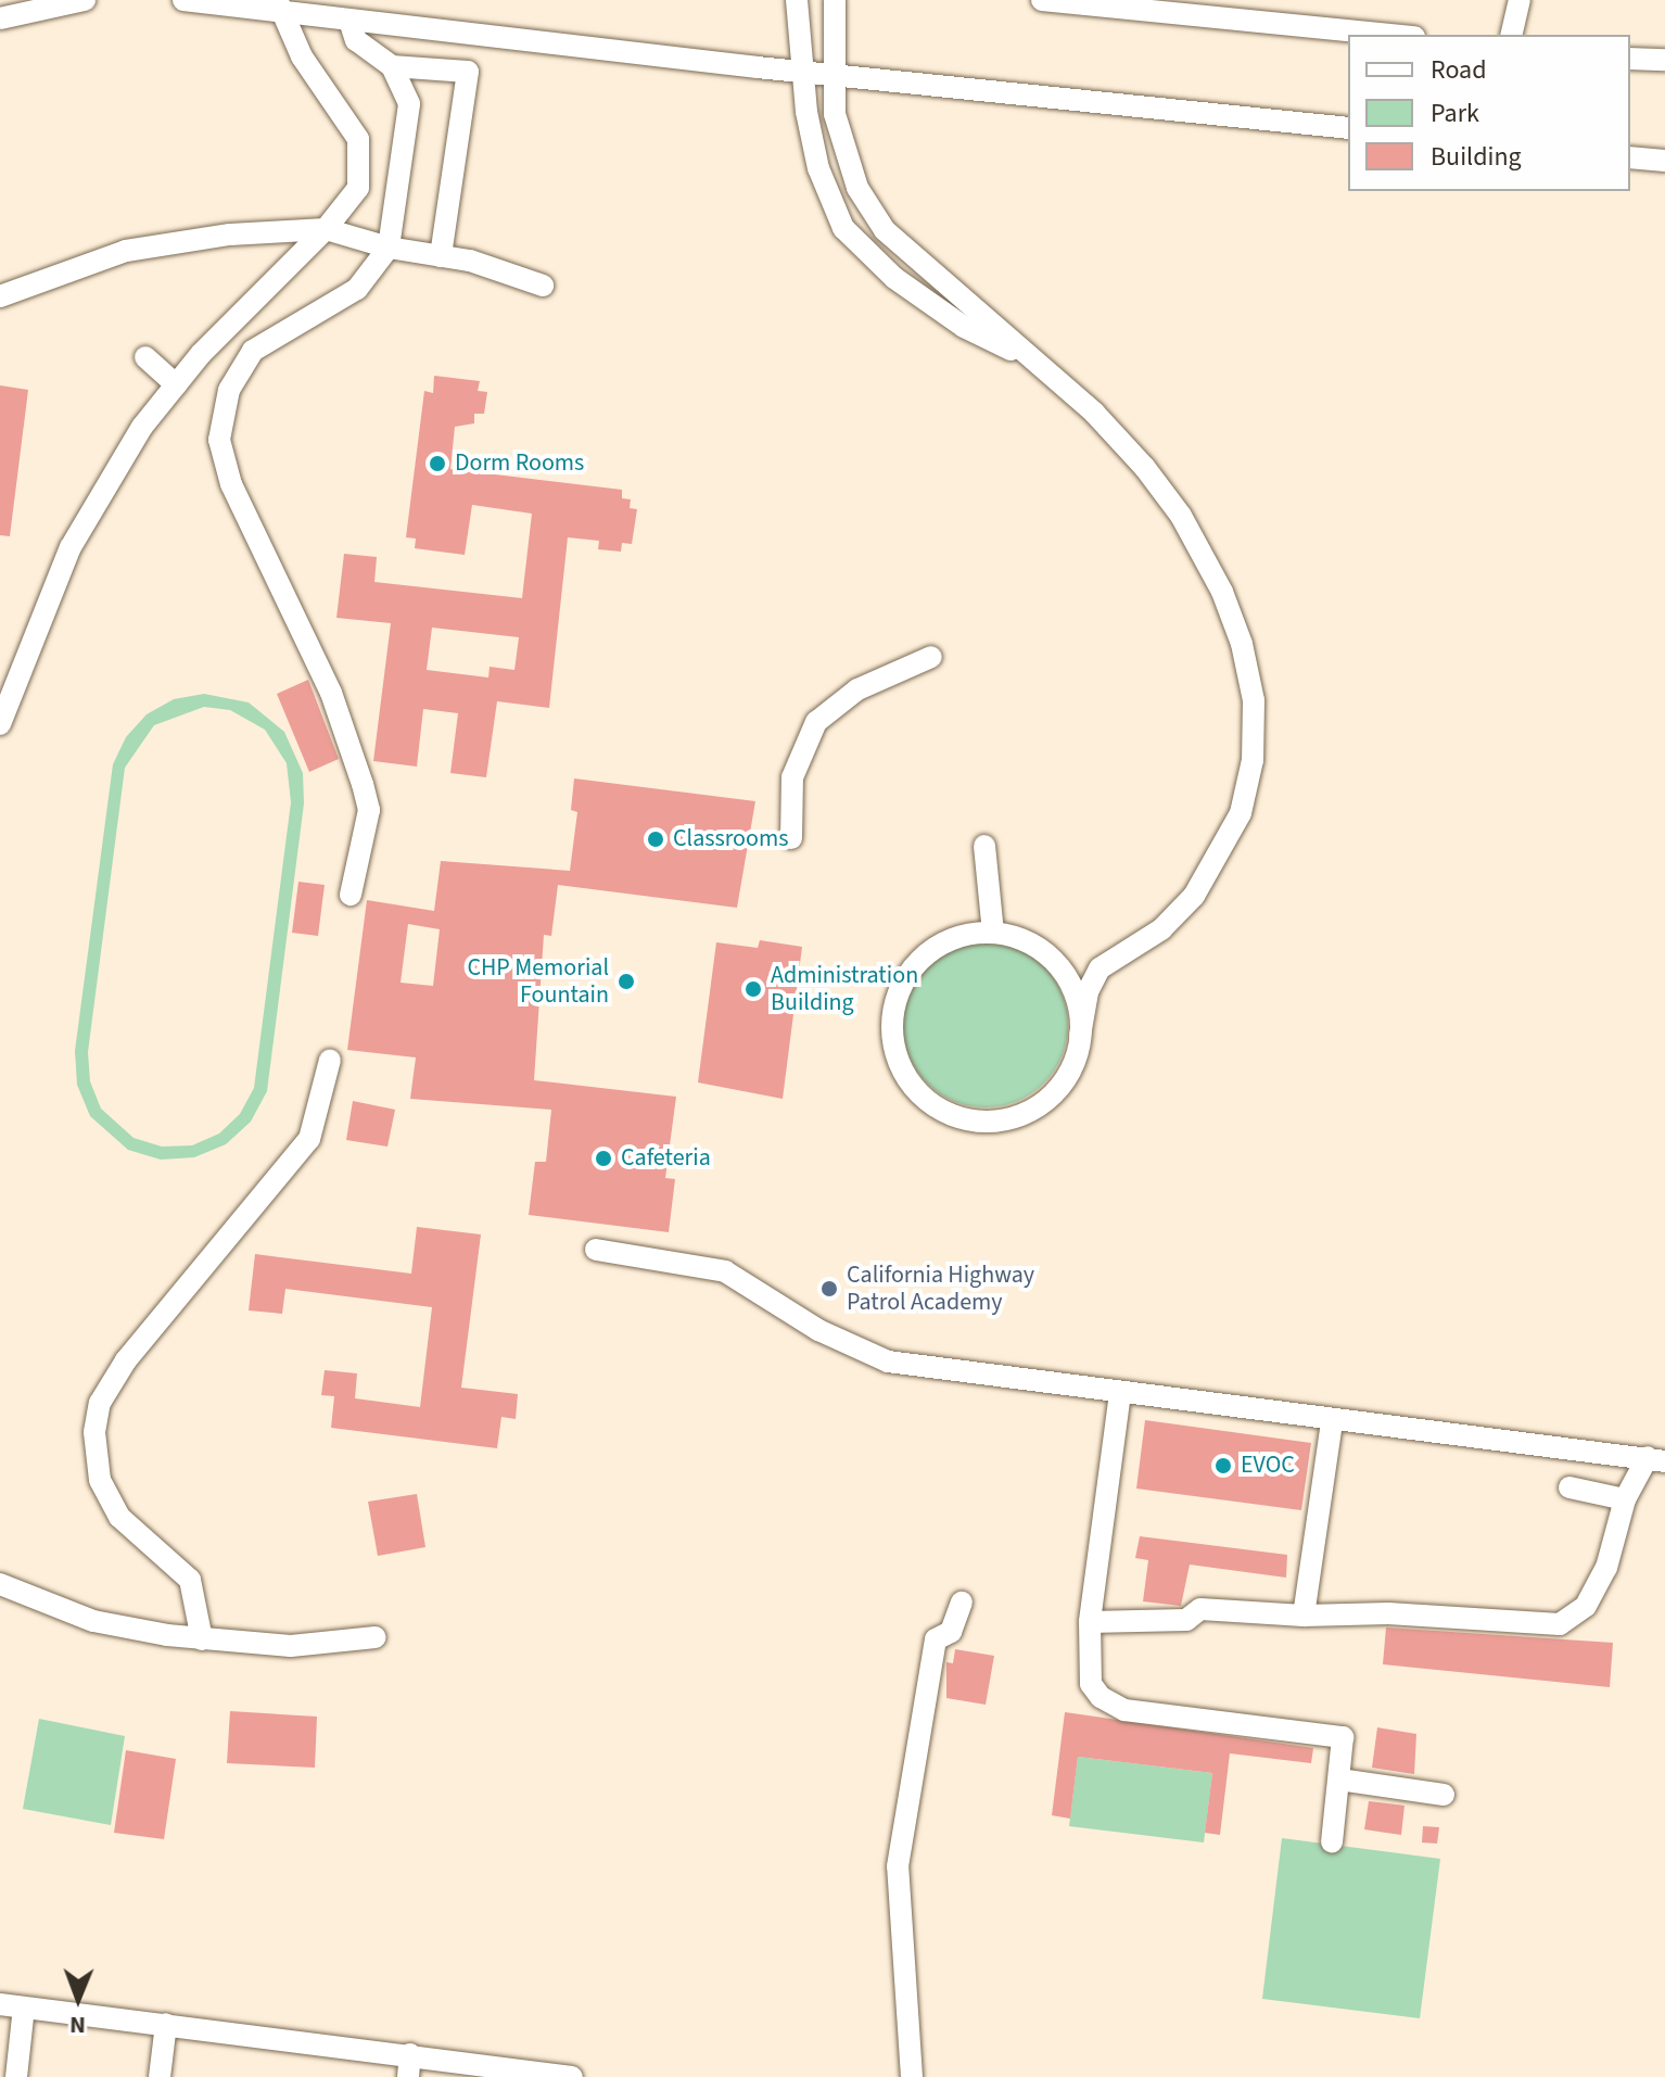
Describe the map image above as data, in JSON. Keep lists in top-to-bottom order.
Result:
{
  "places": [
    "Dorm Rooms",
    "Classrooms",
    "CHP Memorial Fountain",
    "Administration Building",
    "Cafeteria",
    "California Highway Patrol Academy",
    "EVOC"
  ],
  "legend": ["Road", "Park", "Building"],
  "north": "bottom"
}
